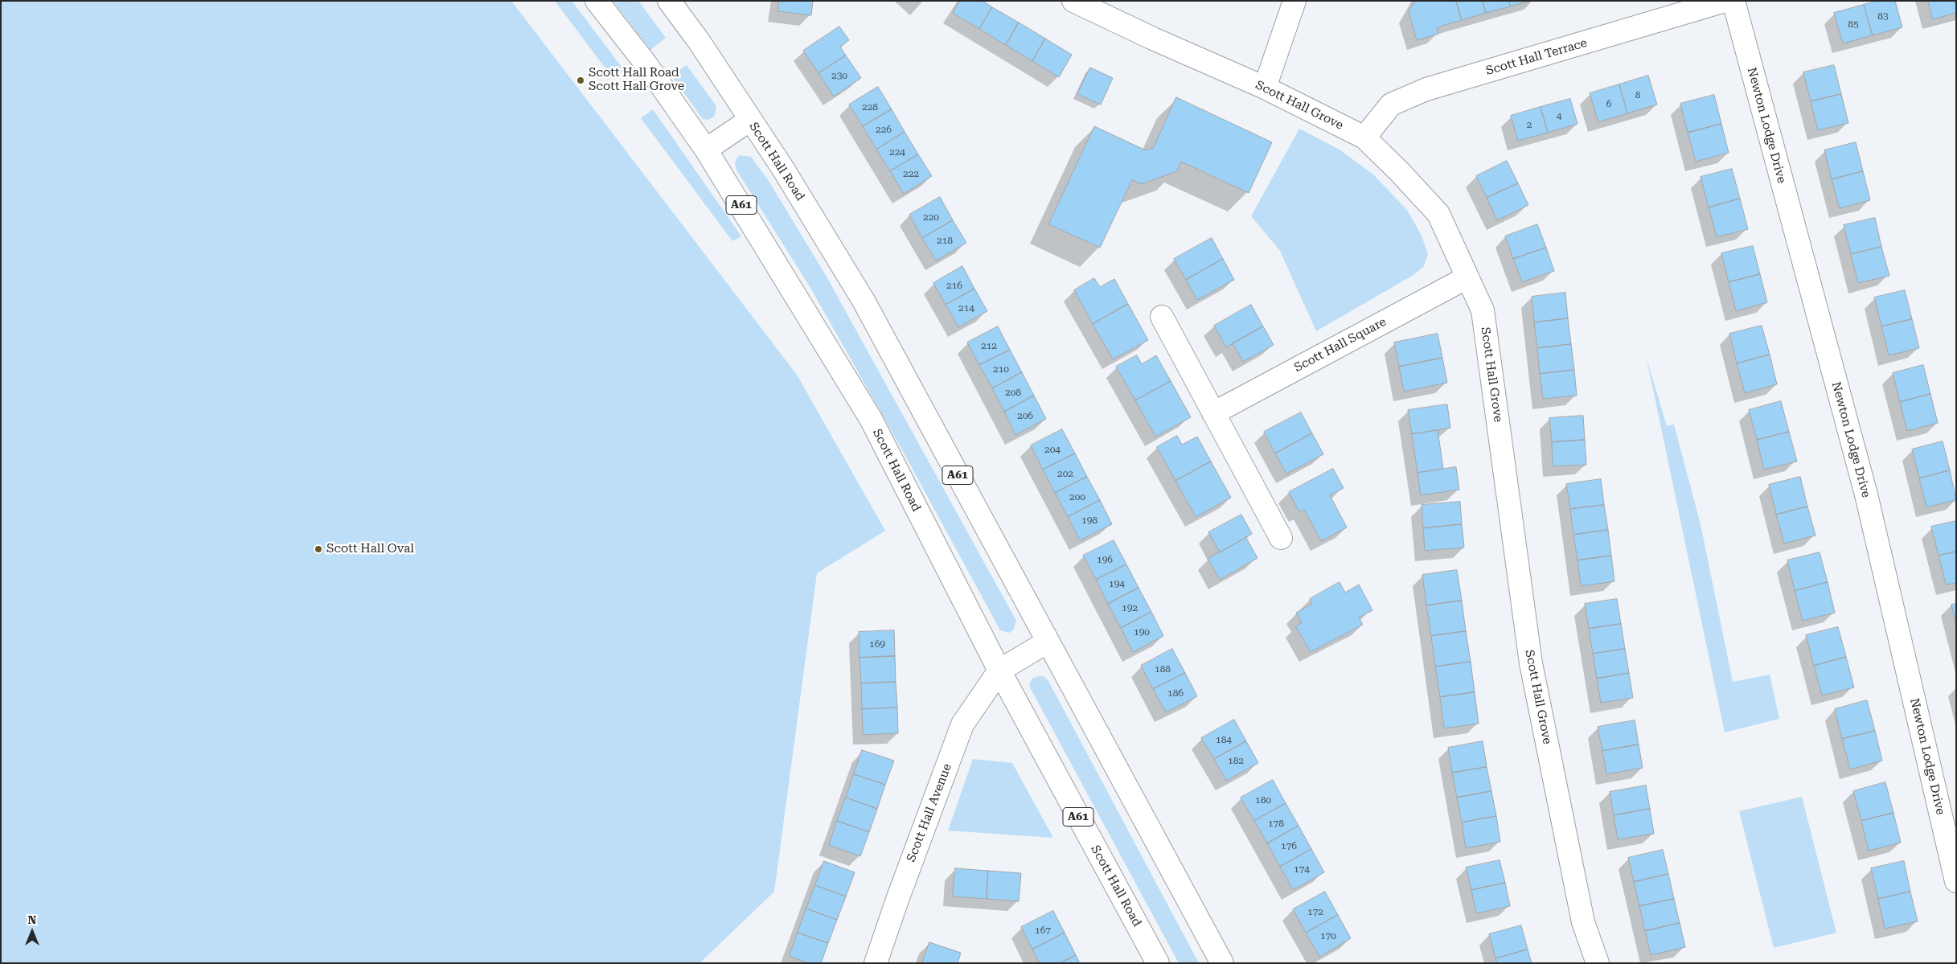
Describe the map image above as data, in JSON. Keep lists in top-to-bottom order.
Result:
{
  "streets": {
    "main road": [
      "Scott Hall Terrace",
      "Scott Hall Grove",
      "Newton Lodge Drive",
      "Scott Hall Road",
      "A61",
      "Scott Hall Square",
      "Scott Hall Avenue"
    ]
  },
  "crossings": [
    ["Scott Hall Terrace", "Scott Hall Grove"],
    ["Scott Hall Grove", "Scott Hall Square"],
    ["Scott Hall Road", "Scott Hall Avenue"]
  ],
  "places": ["Scott Hall Road Scott Hall Grove", "Scott Hall Oval"],
  "house_numbers": [
    "83",
    "85",
    "230",
    "8",
    "6",
    "228",
    "4",
    "2",
    "226",
    "224",
    "222",
    "220",
    "218",
    "216",
    "214",
    "212",
    "210",
    "208",
    "206",
    "204",
    "202",
    "200",
    "198",
    "196",
    "194",
    "192",
    "190",
    "169",
    "188",
    "186",
    "184",
    "182",
    "180",
    "178",
    "176",
    "174",
    "172",
    "167",
    "170"
  ],
  "north": "top"
}
